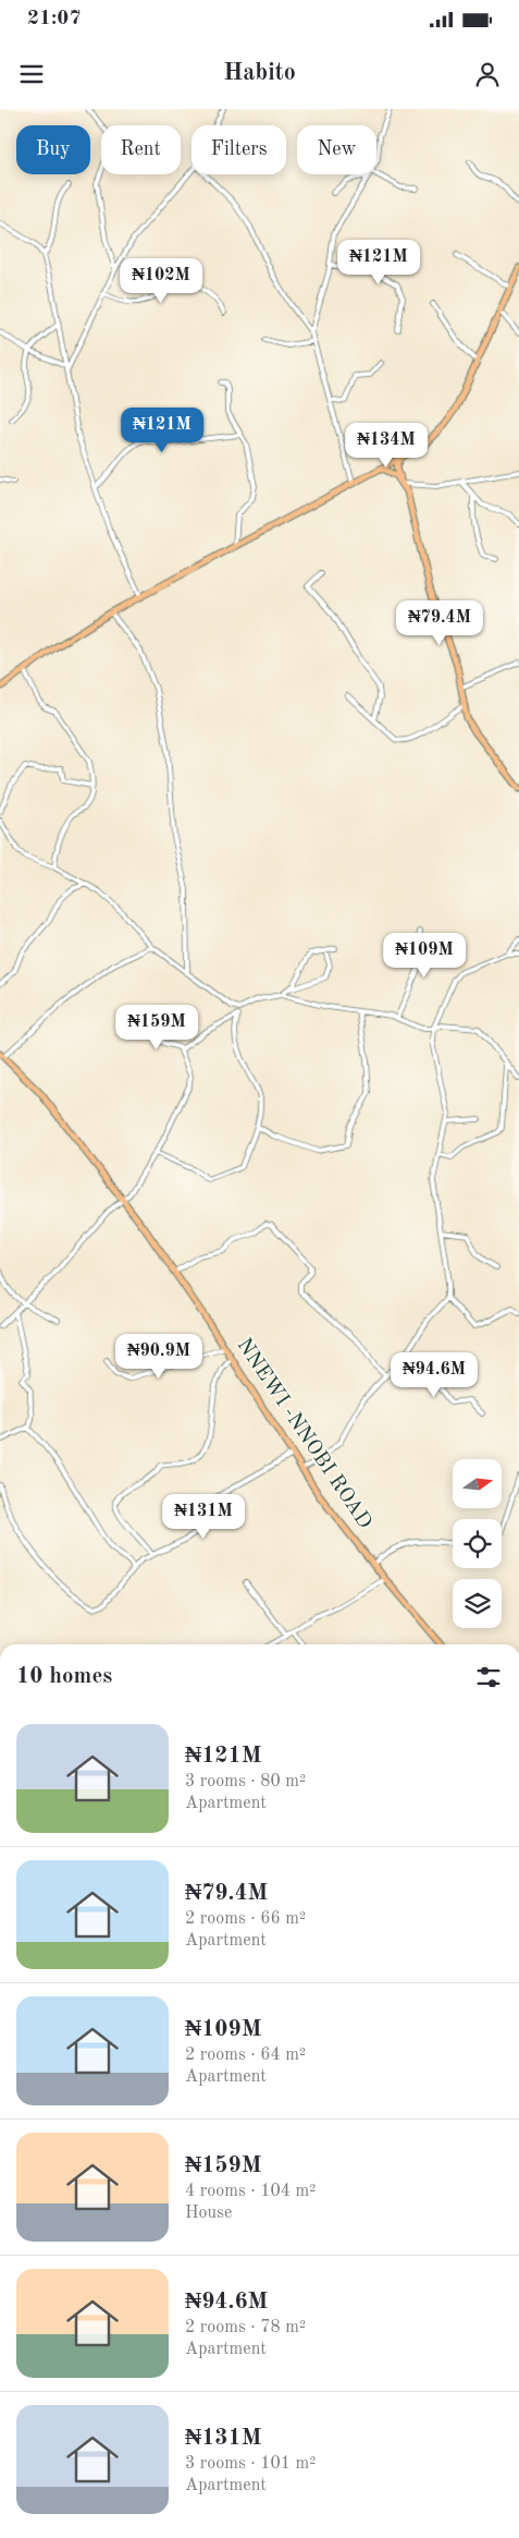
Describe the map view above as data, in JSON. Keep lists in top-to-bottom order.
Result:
{
  "streets": {
    "main road": ["NNEWI -NNOBI ROAD"]
  },
  "north": "right",
  "page": {
    "status": "21:07",
    "header": "Habito",
    "chip": [
      "Buy",
      "Rent",
      "Filters",
      "New"
    ],
    "price": [
      "₦121M",
      "₦102M",
      "₦121M",
      "₦134M",
      "₦79.4M",
      "₦109M",
      "₦159M",
      "₦90.9M",
      "₦94.6M",
      "₦131M"
    ],
    "heading": "10 homes",
    "list": [
      {
        "name": "₦121M",
        "note": "3 rooms · 80 m² · Apartment"
      },
      {
        "name": "₦79.4M",
        "note": "2 rooms · 66 m² · Apartment"
      },
      {
        "name": "₦109M",
        "note": "2 rooms · 64 m² · Apartment"
      },
      {
        "name": "₦159M",
        "note": "4 rooms · 104 m² · House"
      },
      {
        "name": "₦94.6M",
        "note": "2 rooms · 78 m² · Apartment"
      },
      {
        "name": "₦131M",
        "note": "3 rooms · 101 m² · Apartment"
      }
    ]
  }
}
